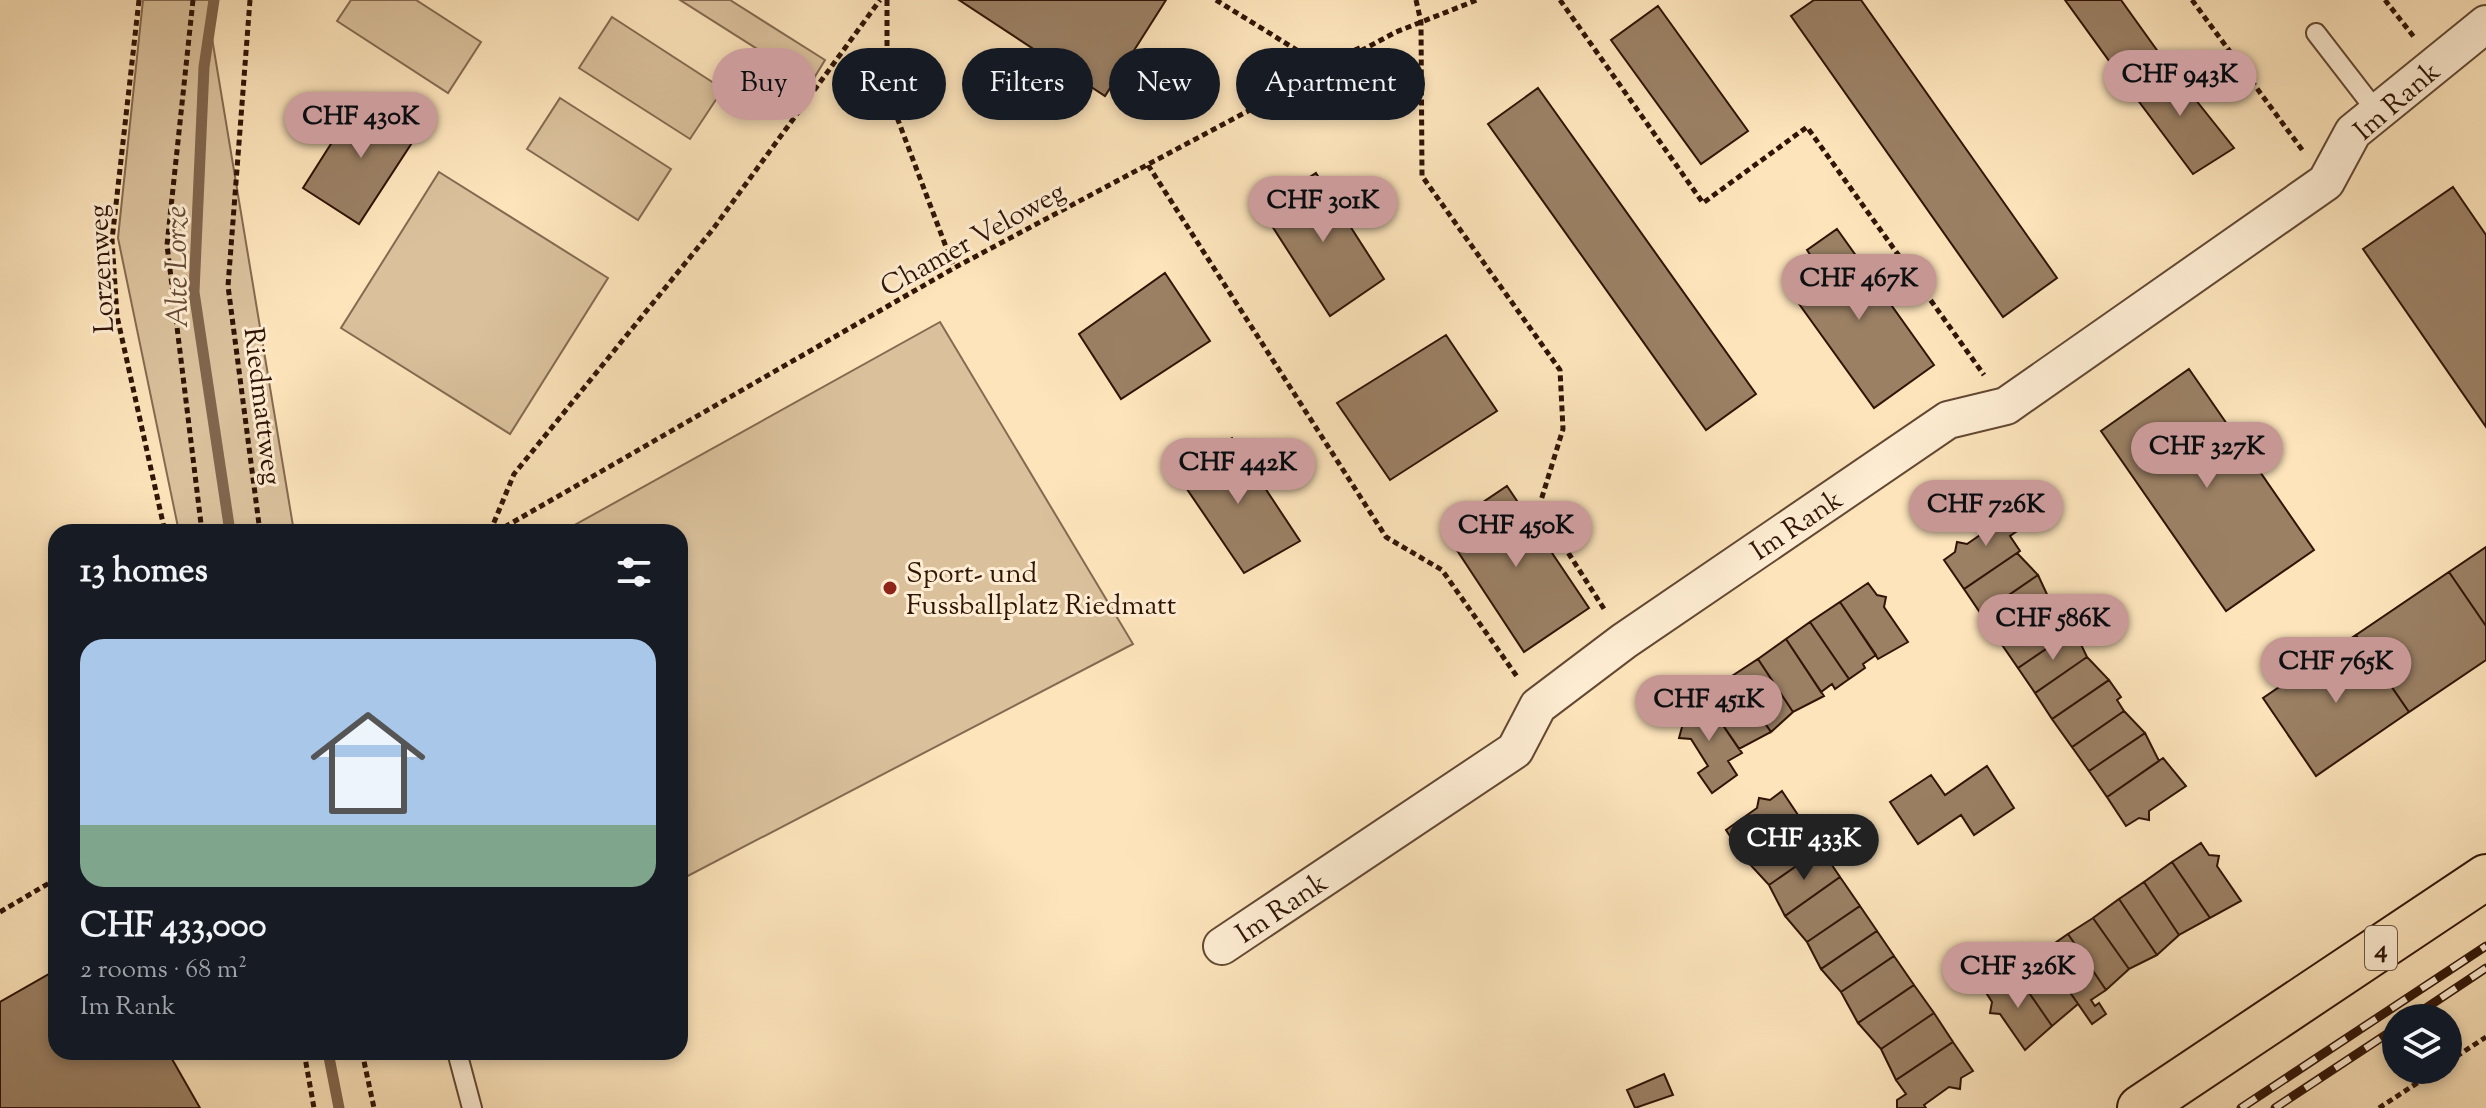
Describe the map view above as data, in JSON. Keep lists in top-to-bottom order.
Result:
{
  "streets": {
    "main road": ["4"],
    "street": ["Im Rank"],
    "path": ["Chamer Veloweg", "Lorzenweg", "Riedmattweg"]
  },
  "water": ["Alte Lorze"],
  "places": ["Sport- und Fussballplatz Riedmatt"],
  "page": {
    "chip": [
      "Buy",
      "Rent",
      "Filters",
      "New",
      "Apartment"
    ],
    "price": [
      "CHF 943K",
      "CHF 430K",
      "CHF 301K",
      "CHF 467K",
      "CHF 327K",
      "CHF 442K",
      "CHF 726K",
      "CHF 450K",
      "CHF 586K",
      "CHF 765K",
      "CHF 451K",
      "CHF 433K",
      "CHF 326K"
    ],
    "heading": "13 homes",
    "list": [
      {
        "name": "CHF 433,000",
        "note": "2 rooms · 68 m² · Im Rank"
      }
    ]
  }
}
